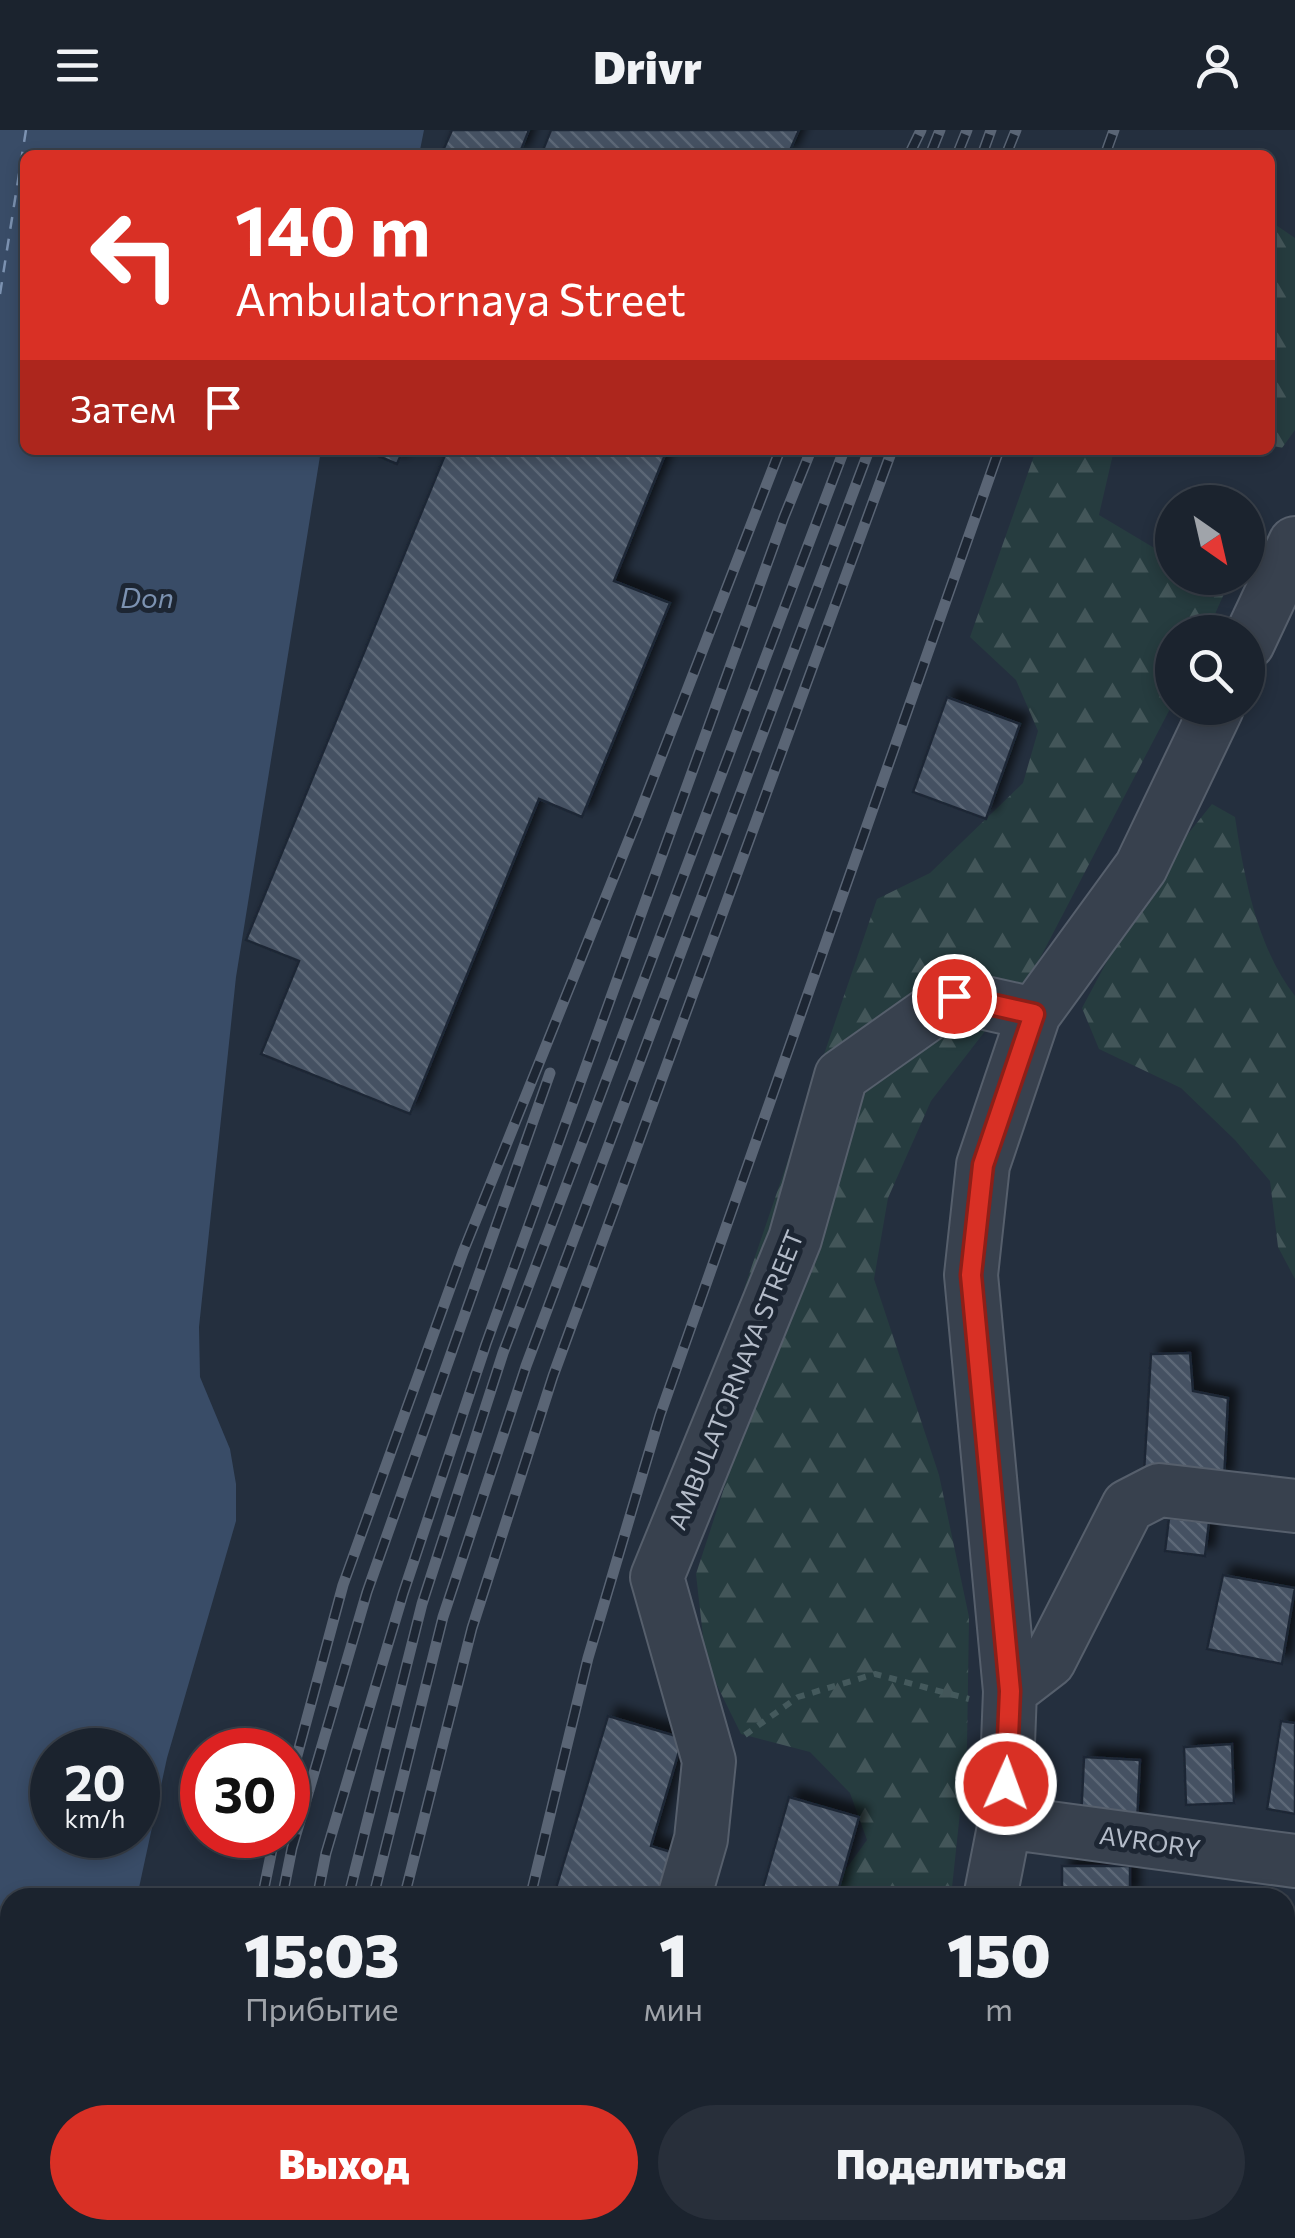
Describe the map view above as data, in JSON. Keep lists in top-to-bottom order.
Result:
{
  "streets": {
    "street": ["AMBULATORNAYA STREET", "AVRORY"]
  },
  "water": ["Don"],
  "north": "bottom right",
  "page": {
    "header": "Drivr",
    "turn": ["140 m", "Ambulatornaya Street"],
    "then": "Затем",
    "speed": "20 km/h",
    "limit": "30",
    "eta": [
      "15:03",
      "Прибытие",
      "1",
      "мин",
      "150",
      "m"
    ],
    "buttons": ["Выход", "Поделиться"]
  }
}
